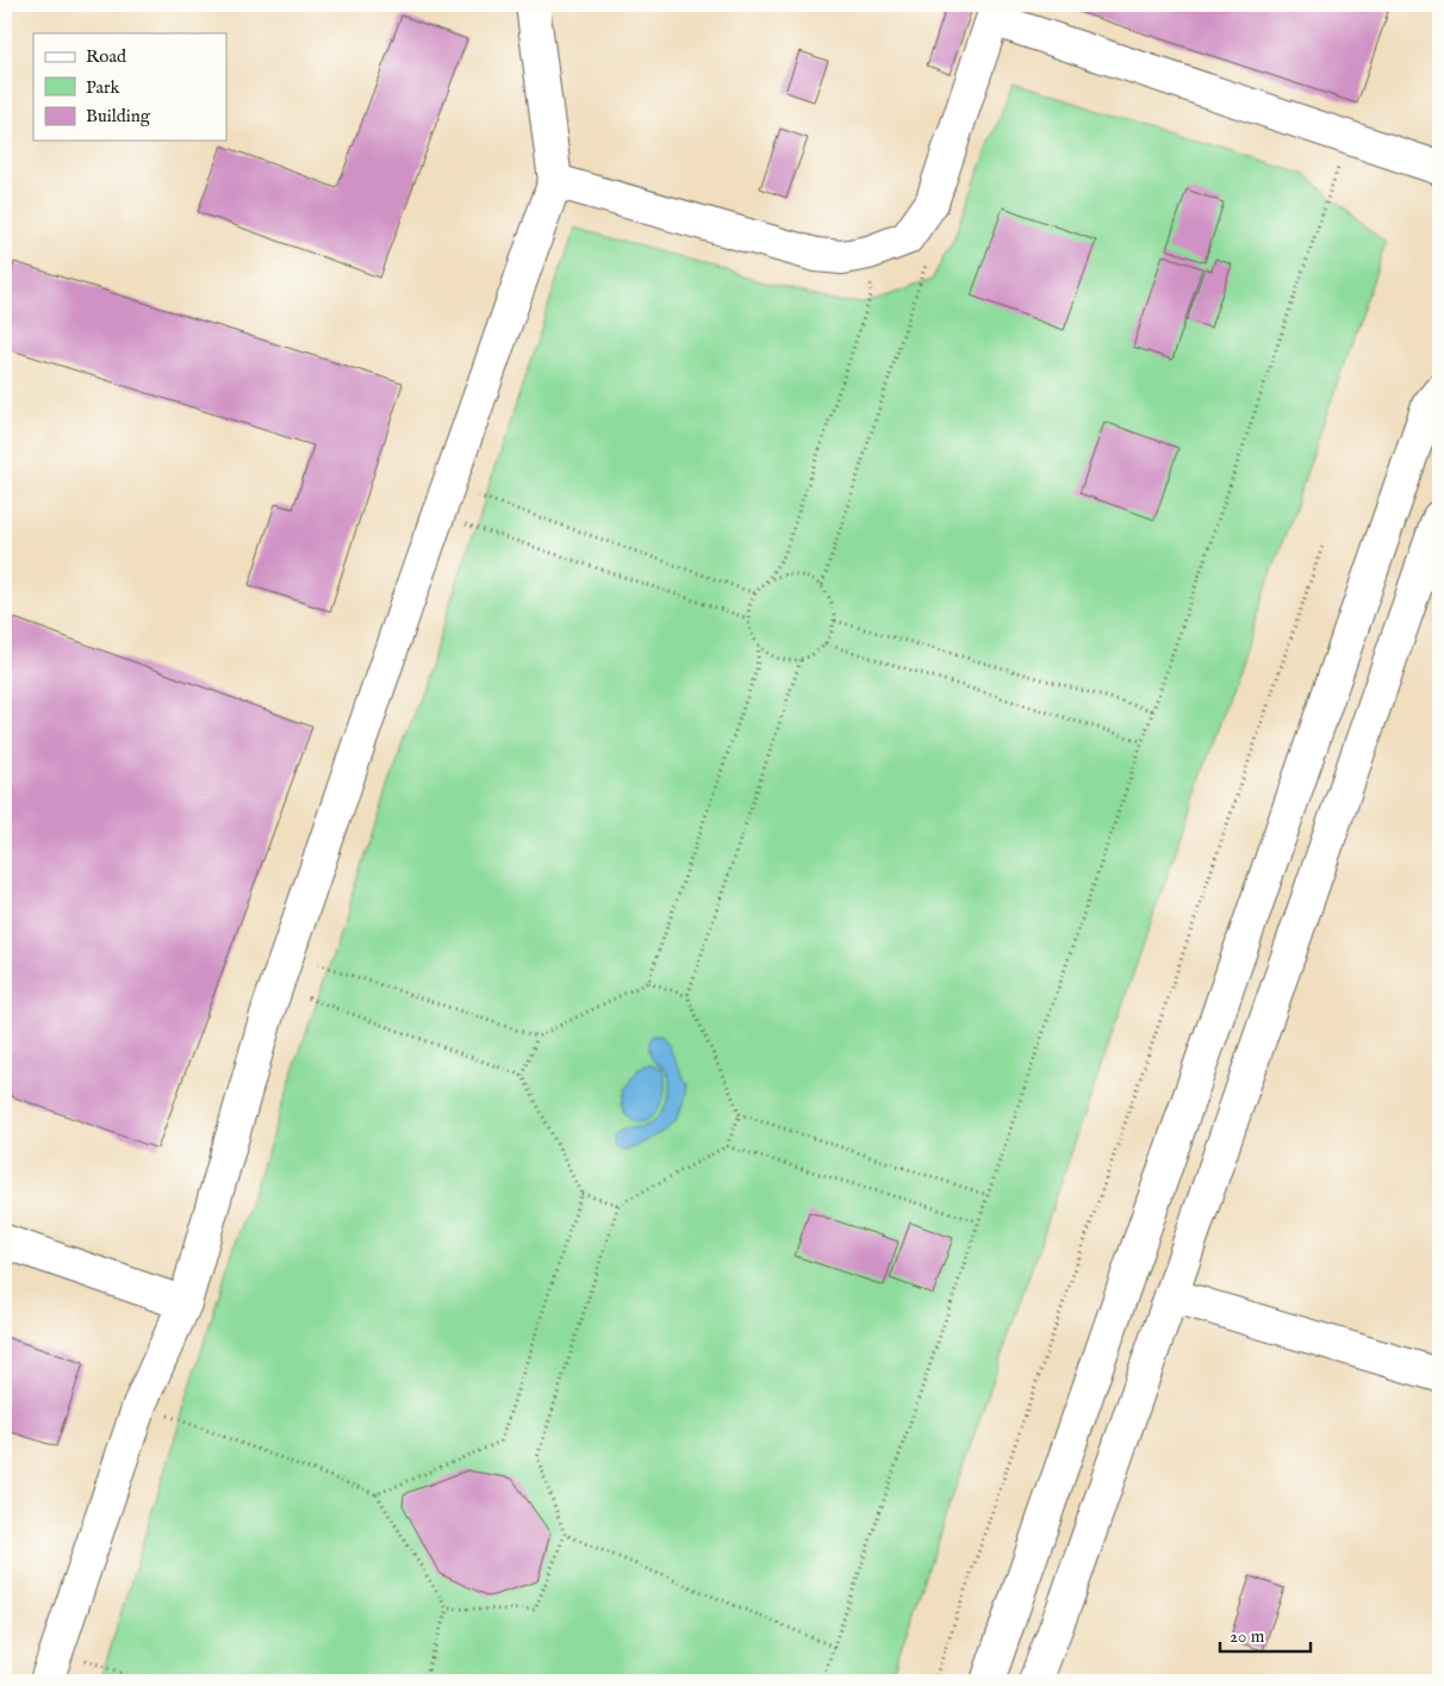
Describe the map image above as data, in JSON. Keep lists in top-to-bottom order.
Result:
{
  "legend": ["Road", "Park", "Building"],
  "scale_bar": "20 m"
}
